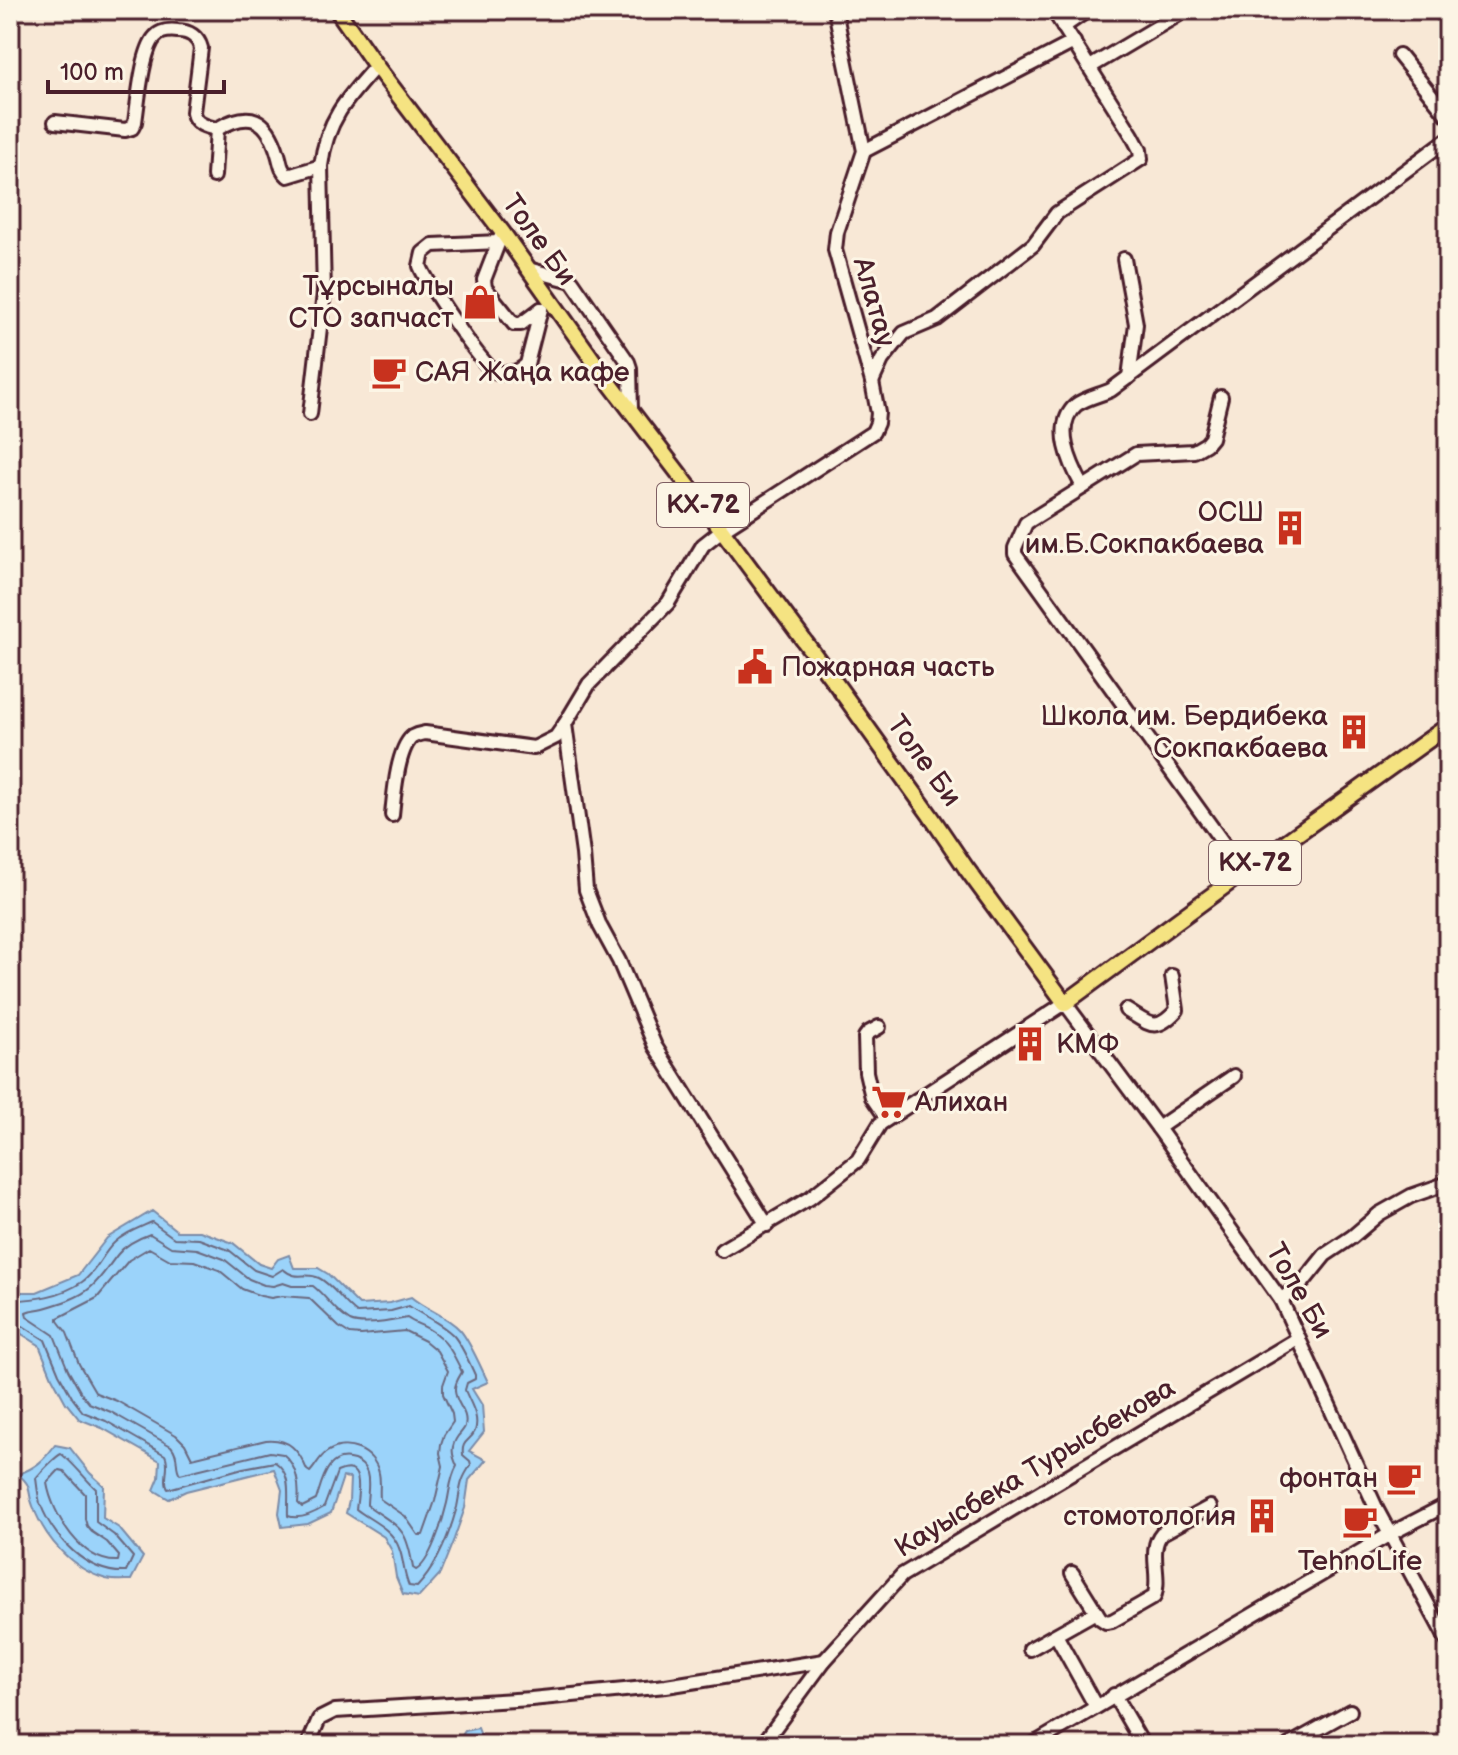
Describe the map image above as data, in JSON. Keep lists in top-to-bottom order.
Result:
{
  "streets": {
    "main road": ["Толе Би", "КХ-72"],
    "street": ["Алатау", "Кауысбека Турысбекова"]
  },
  "crossings": [
    ["Толе Би", "Алатау"],
    ["Толе Би", "КХ-72"],
    ["Толе Би", "Кауысбека Турысбекова"]
  ],
  "places": {
    "shop": ["Тұрсыналы СТО запчаст"],
    "cafe": ["САЯ Жаңа кафе", "фонтан", "TehnoLife"],
    "building": [
      "ОСШ им.Б.Сокпакбаева",
      "Школа им. Бердибека Сокпакбаева",
      "КМФ",
      "стомотология"
    ],
    "public building": ["Пожарная часть"],
    "supermarket": ["Алихан"]
  },
  "scale_bar": "100 m"
}
